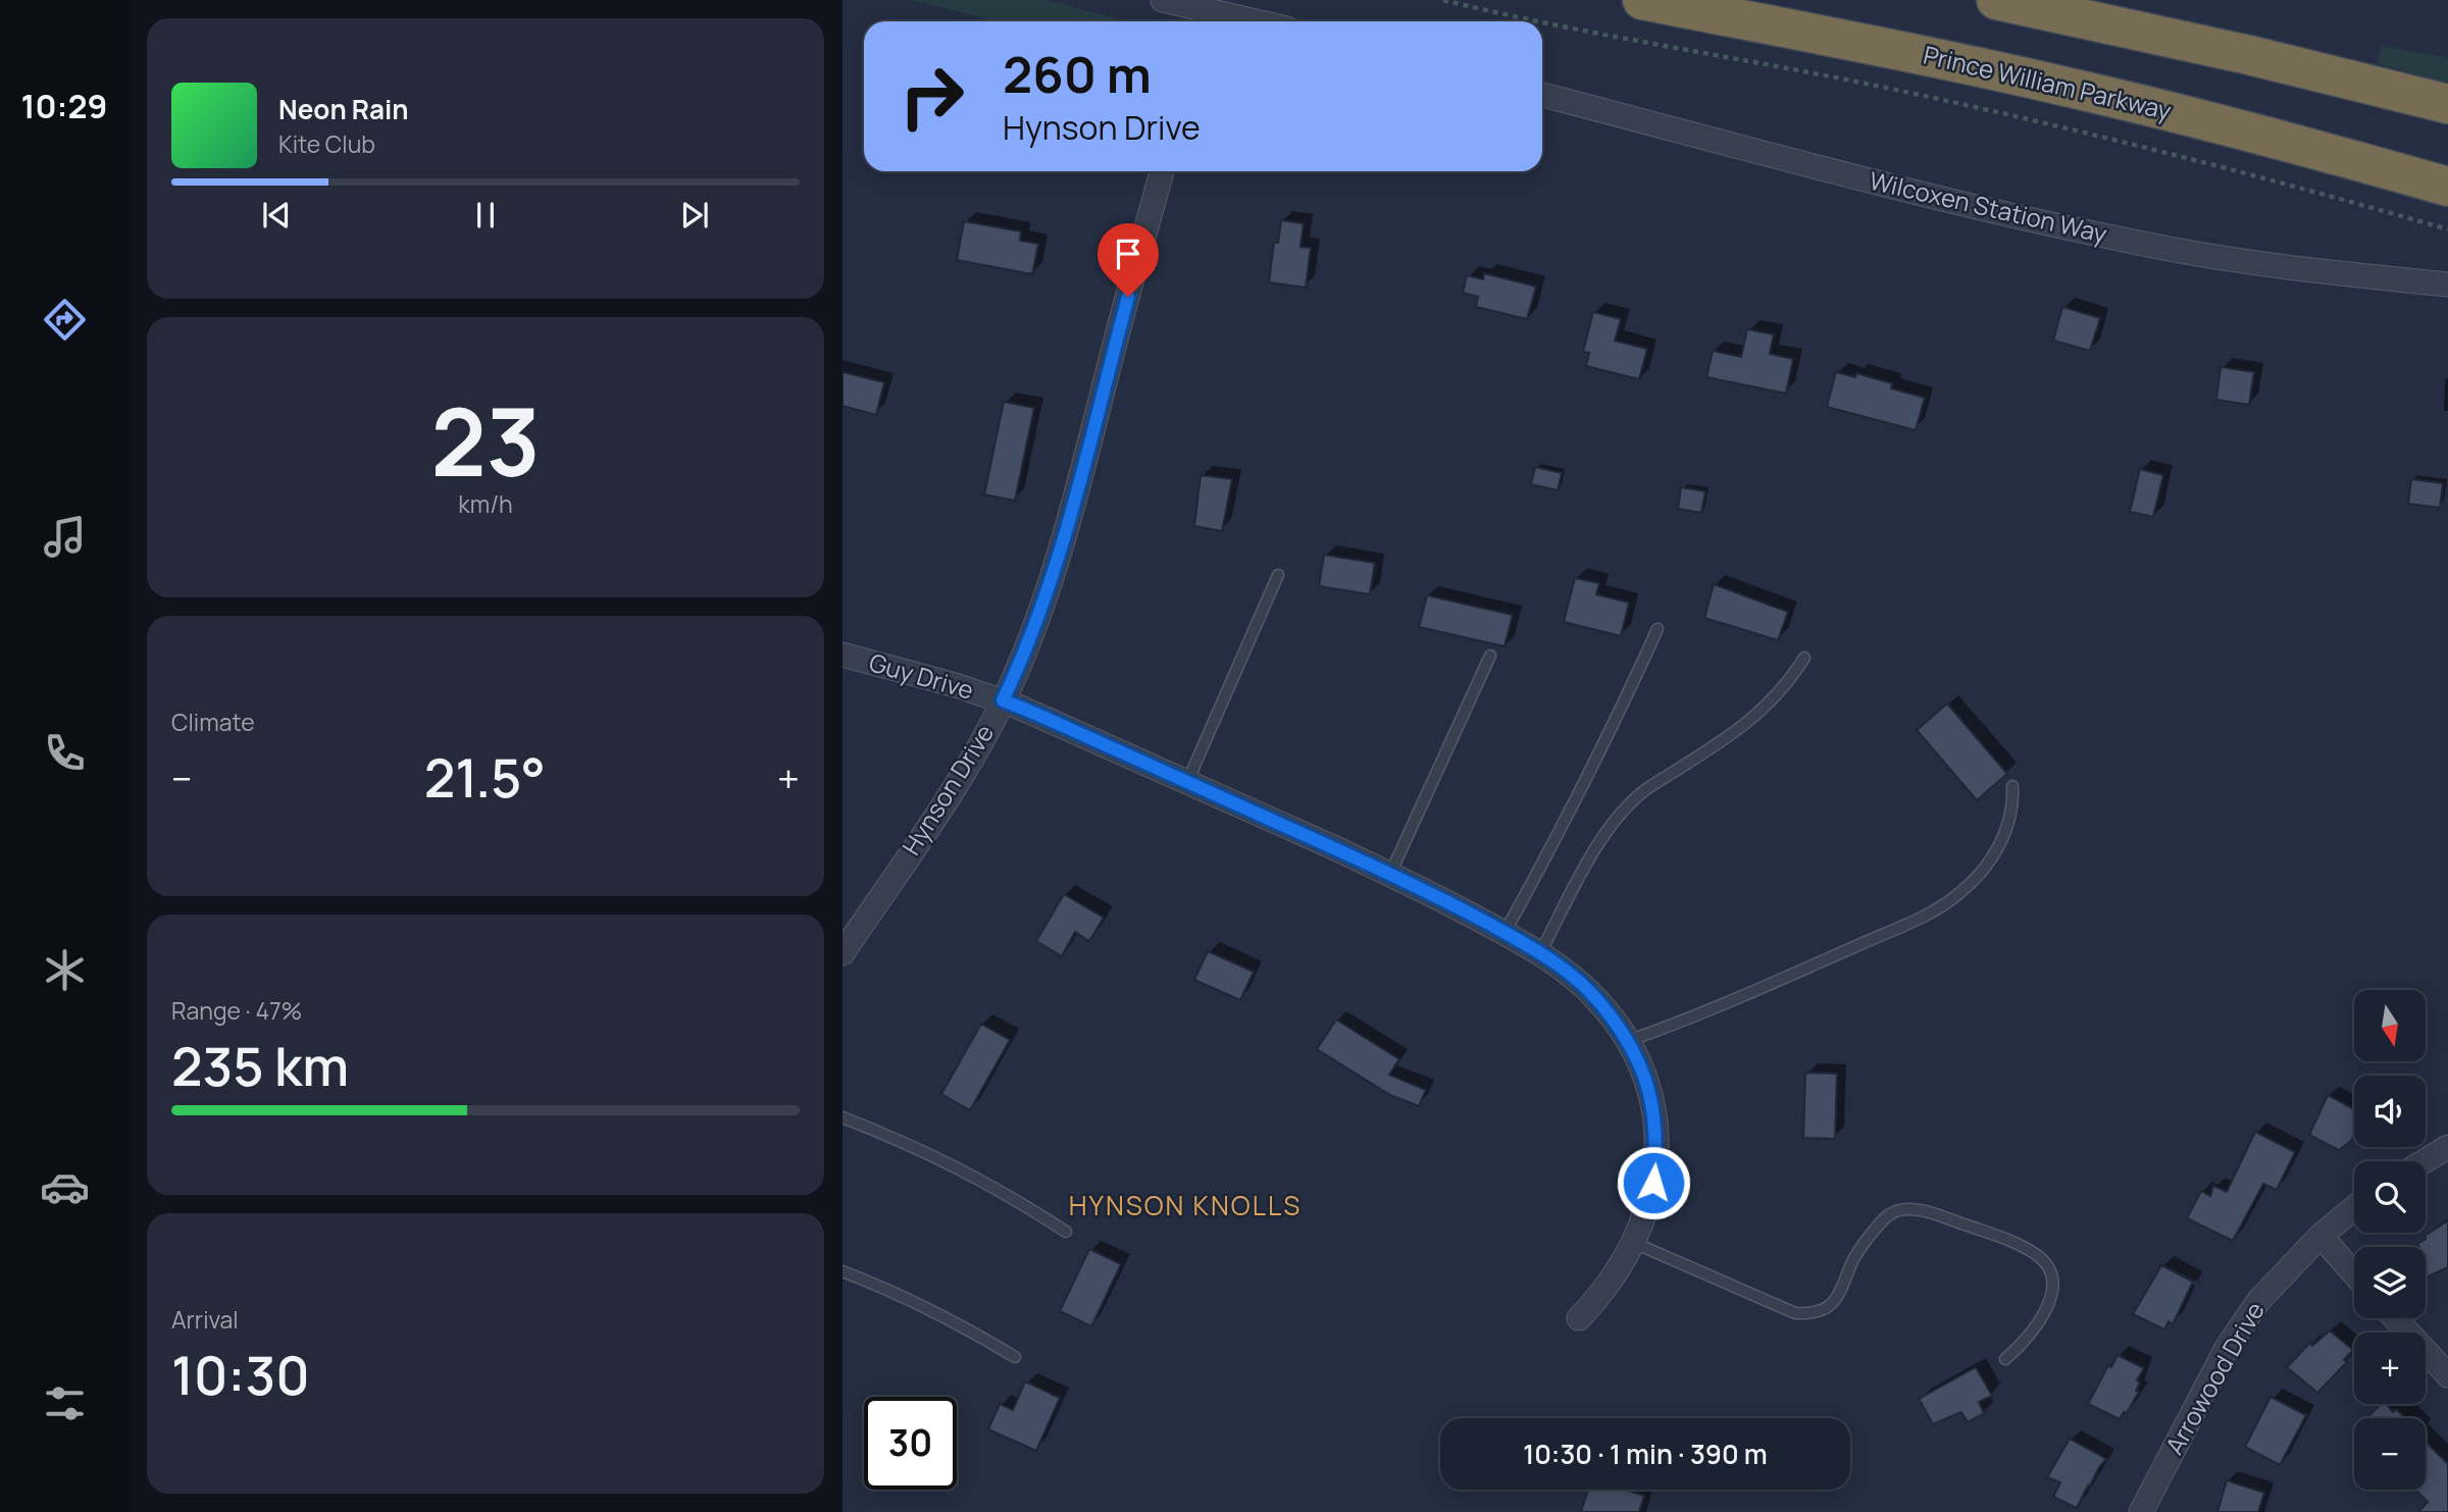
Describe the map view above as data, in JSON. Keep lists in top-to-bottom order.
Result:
{
  "streets": {
    "highway": ["Prince William Parkway"],
    "street": [
      "Wilcoxen Station Way",
      "Guy Drive",
      "Hynson Drive",
      "Arrowood Drive"
    ]
  },
  "crossings": [
    ["Guy Drive", "Hynson Drive"]
  ],
  "districts": ["HYNSON KNOLLS"],
  "north": "bottom",
  "page": {
    "tabs": "10:29",
    "turn": ["260 m", "Hynson Drive"],
    "song": ["Neon Rain", "Kite Club"],
    "tile": [
      ["23", "km/h"],
      "Climate",
      ["Range · 47%", "235 km"],
      ["Arrival", "10:30"]
    ],
    "heat": ["−", "21.5°", "+"],
    "map_buttons": ["+", "−"],
    "limit": "30",
    "trip": "10:30 · 1 min · 390 m"
  }
}
